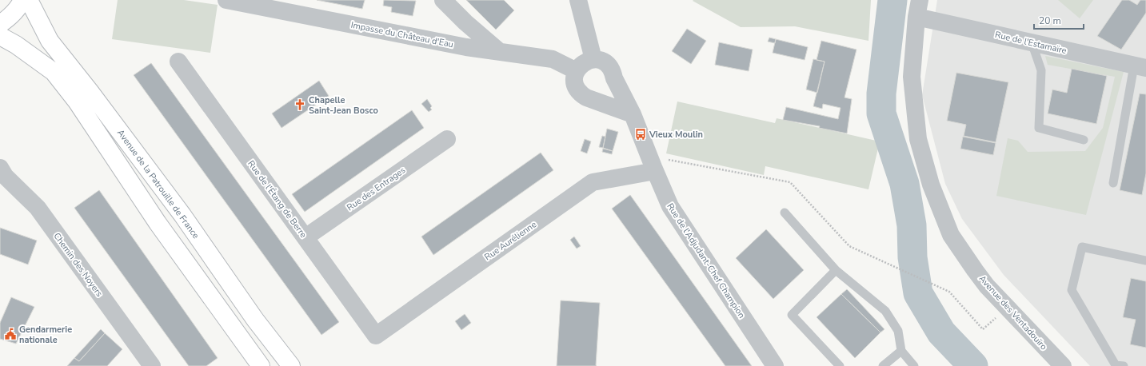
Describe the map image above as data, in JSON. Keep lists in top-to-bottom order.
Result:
{
  "streets": {
    "main road": ["Avenue de la Patrouille de France"],
    "street": [
      "Impasse du Château d'Eau",
      "Rue de l'Estamaïre",
      "Rue des Entrages",
      "Rue de l'Étang de Berre",
      "Rue Aurélienne",
      "Rue de l'Adjudant-Chef Champion",
      "Chemin des Noyers",
      "Avenue des Ventadouïro"
    ]
  },
  "crossings": [
    ["Impasse du Château d'Eau", "Rue de l'Adjudant-Chef Champion"],
    ["Rue de l'Estamaïre", "Avenue des Ventadouïro"],
    ["Rue des Entrages", "Rue de l'Étang de Berre"],
    ["Rue de l'Étang de Berre", "Rue Aurélienne"],
    ["Rue Aurélienne", "Rue de l'Adjudant-Chef Champion"]
  ],
  "places": {
    "church": ["Chapelle Saint-Jean Bosco"],
    "bus stop": ["Vieux Moulin"],
    "public building": ["Gendarmerie nationale"]
  },
  "scale_bar": "20 m"
}
